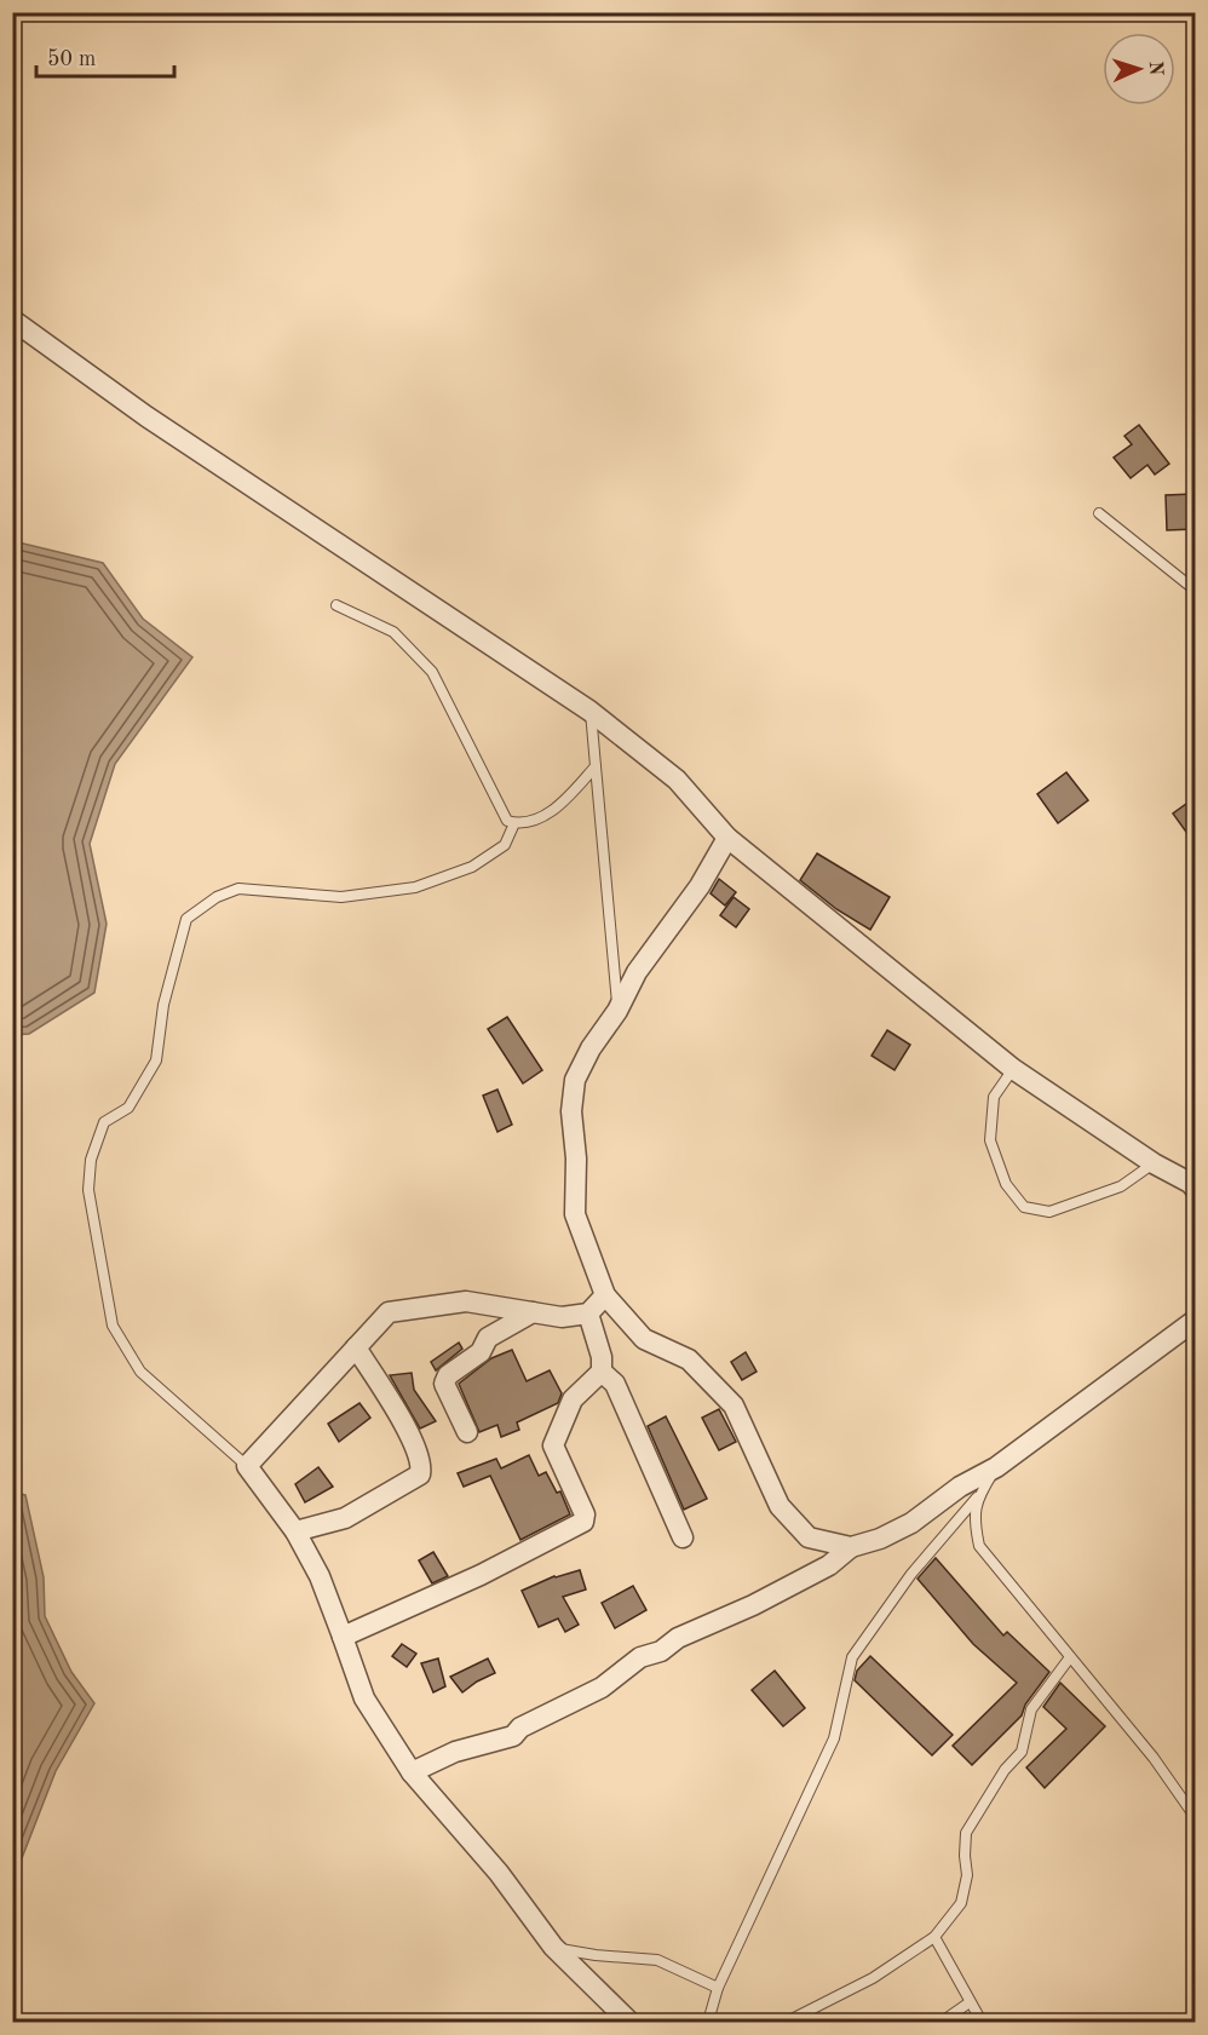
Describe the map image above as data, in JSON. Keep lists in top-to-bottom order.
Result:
{
  "scale_bar": "50 m",
  "north": "right"
}
